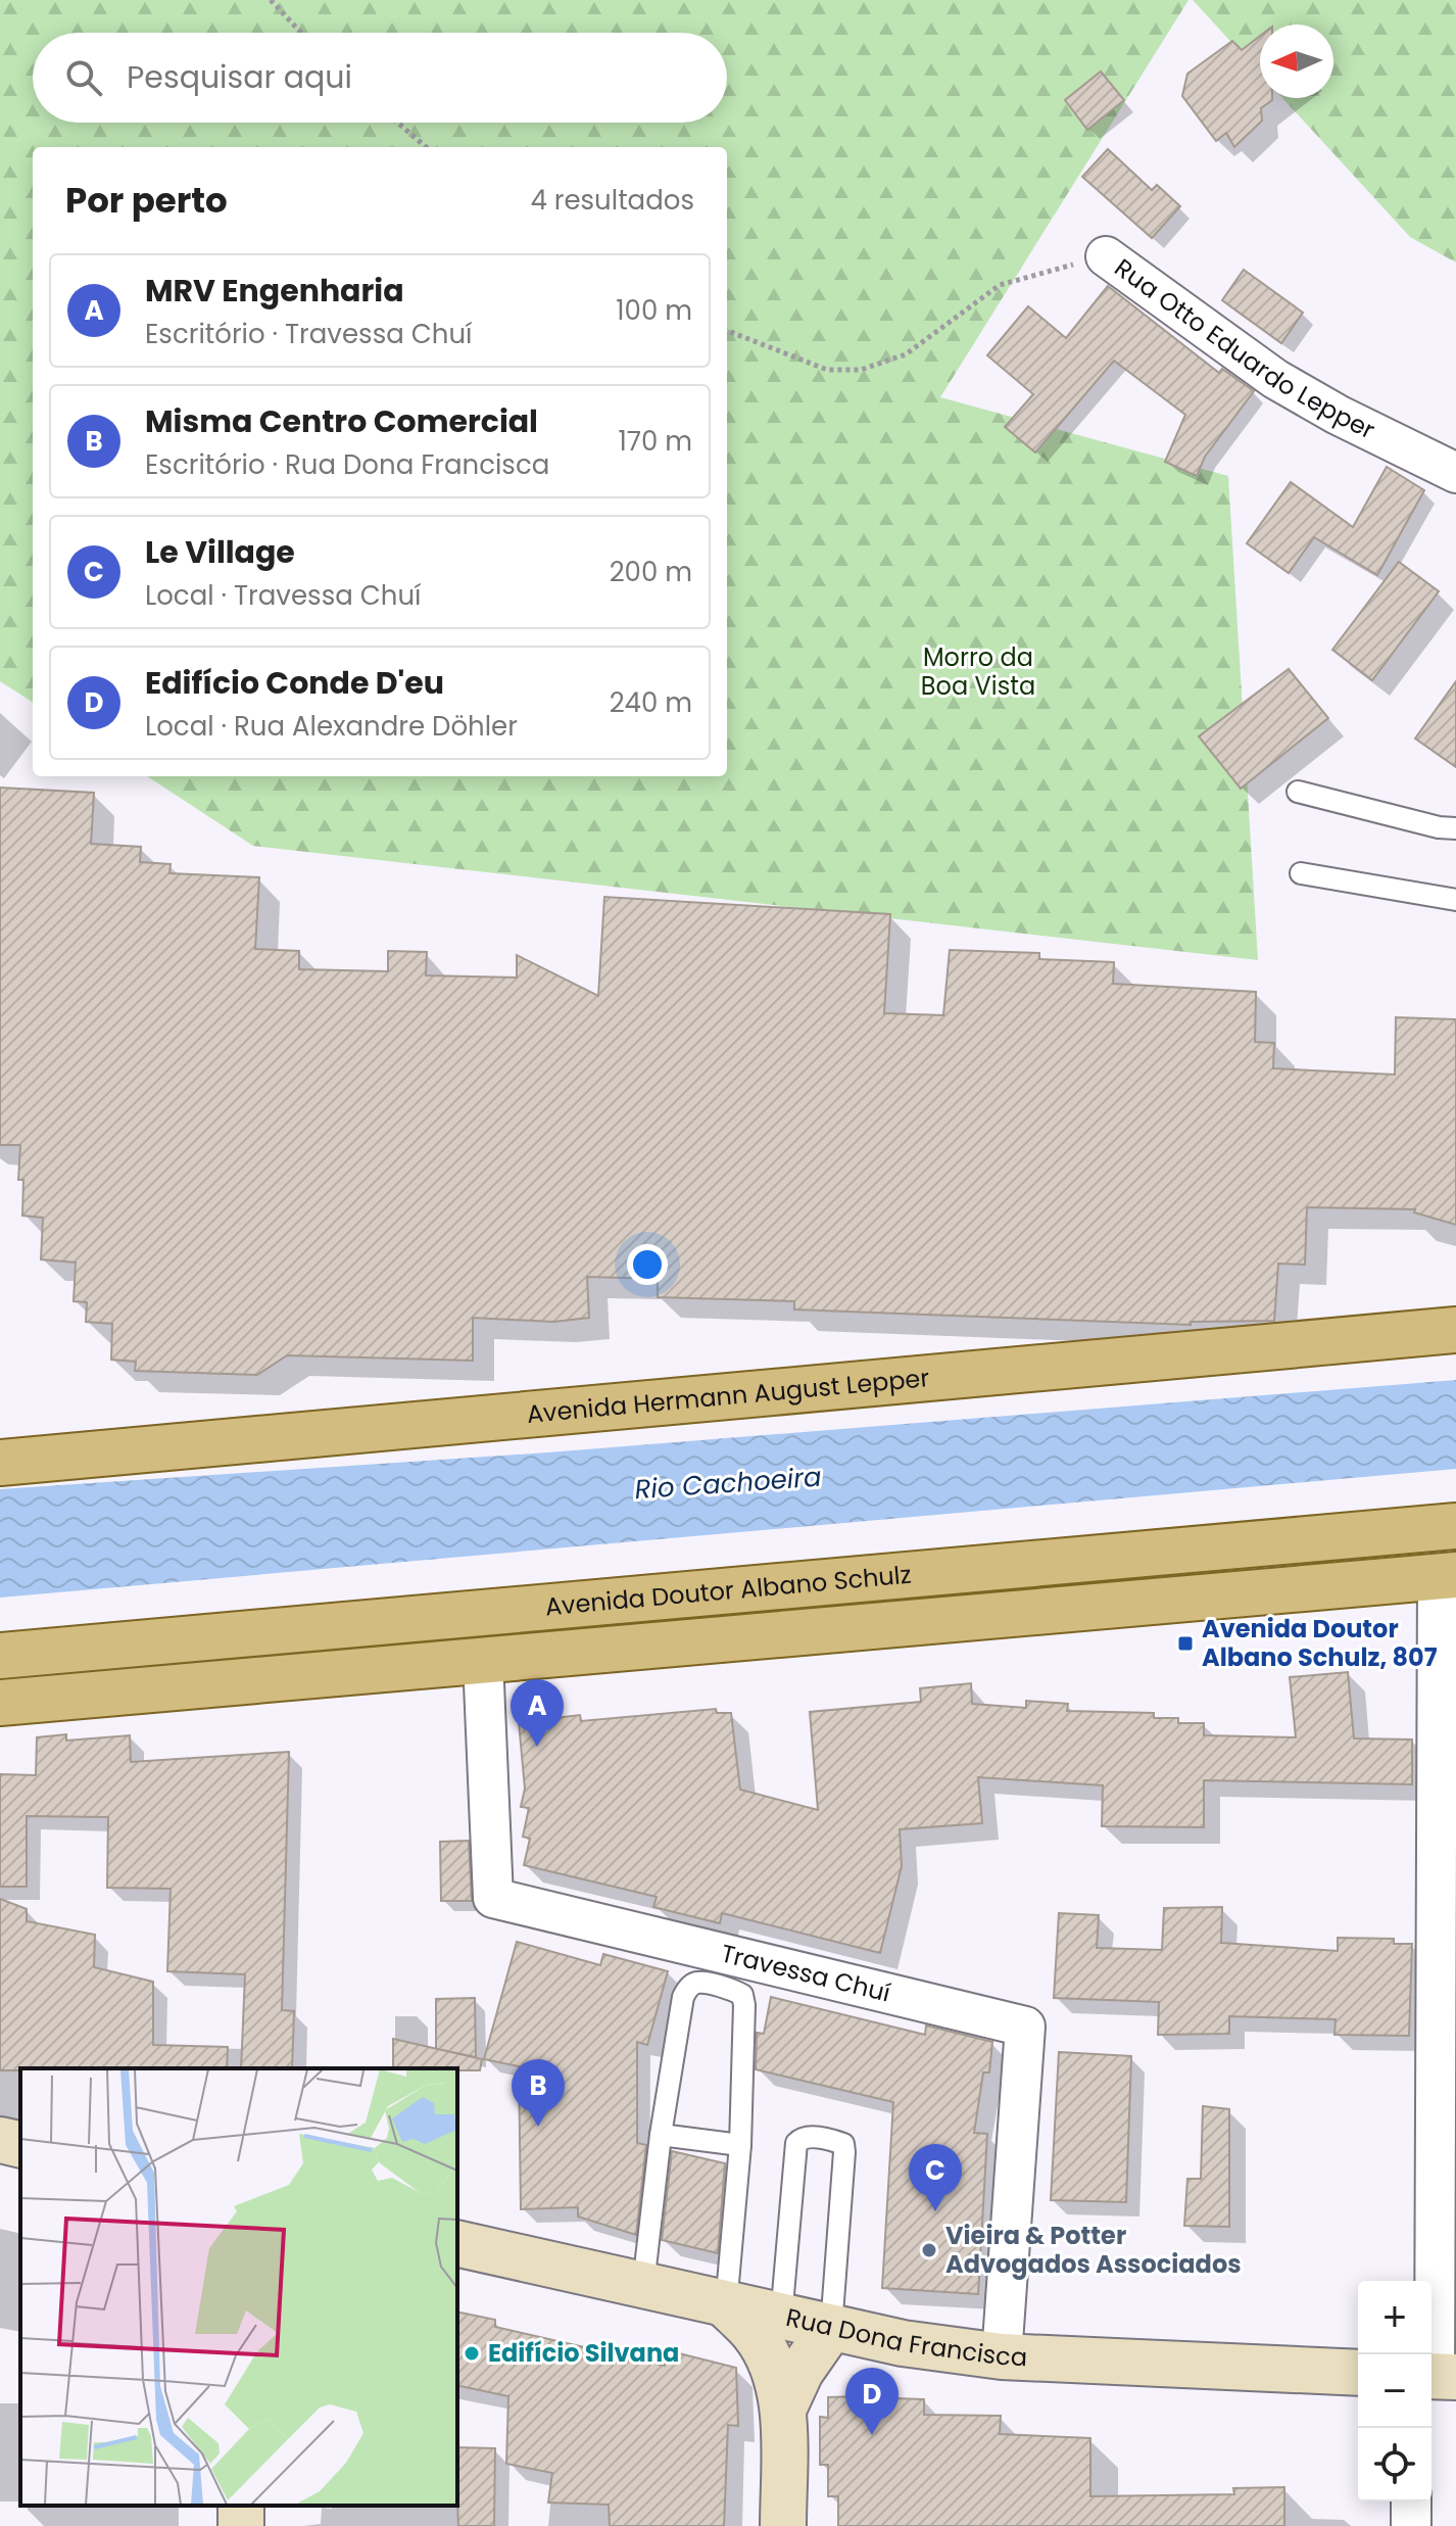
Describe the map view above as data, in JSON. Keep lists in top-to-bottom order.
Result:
{
  "streets": {
    "main road": ["Avenida Hermann August Lepper", "Avenida Doutor Albano Schulz", "Rua Dona Francisca"],
    "street": ["Rua Otto Eduardo Lepper", "Travessa Chuí"]
  },
  "crossings": [
    ["Avenida Doutor Albano Schulz", "Travessa Chuí"],
    ["Travessa Chuí", "Rua Dona Francisca"]
  ],
  "water": ["Rio Cachoeira"],
  "parks": ["Morro da Boa Vista"],
  "places": {
    "transit": ["Avenida Doutor Albano Schulz, 807"],
    "other": ["Vieira & Potter Advogados Associados", "Edifício Silvana"]
  },
  "north": "left",
  "page": {
    "search": "Pesquisar aqui",
    "heading": ["Por perto", "4 resultados"],
    "list": [
      {
        "mark": "A",
        "name": "MRV Engenharia",
        "note": "Escritório · Travessa Chuí",
        "value": "100 m"
      },
      {
        "mark": "B",
        "name": "Misma Centro Comercial",
        "note": "Escritório · Rua Dona Francisca",
        "value": "170 m"
      },
      {
        "mark": "C",
        "name": "Le Village",
        "note": "Local · Travessa Chuí",
        "value": "200 m"
      },
      {
        "mark": "D",
        "name": "Edifício Conde D'eu",
        "note": "Local · Rua Alexandre Döhler",
        "value": "240 m"
      }
    ],
    "pins": [
      "A",
      "B",
      "C",
      "D"
    ],
    "map_buttons": ["+", "−"]
  }
}
